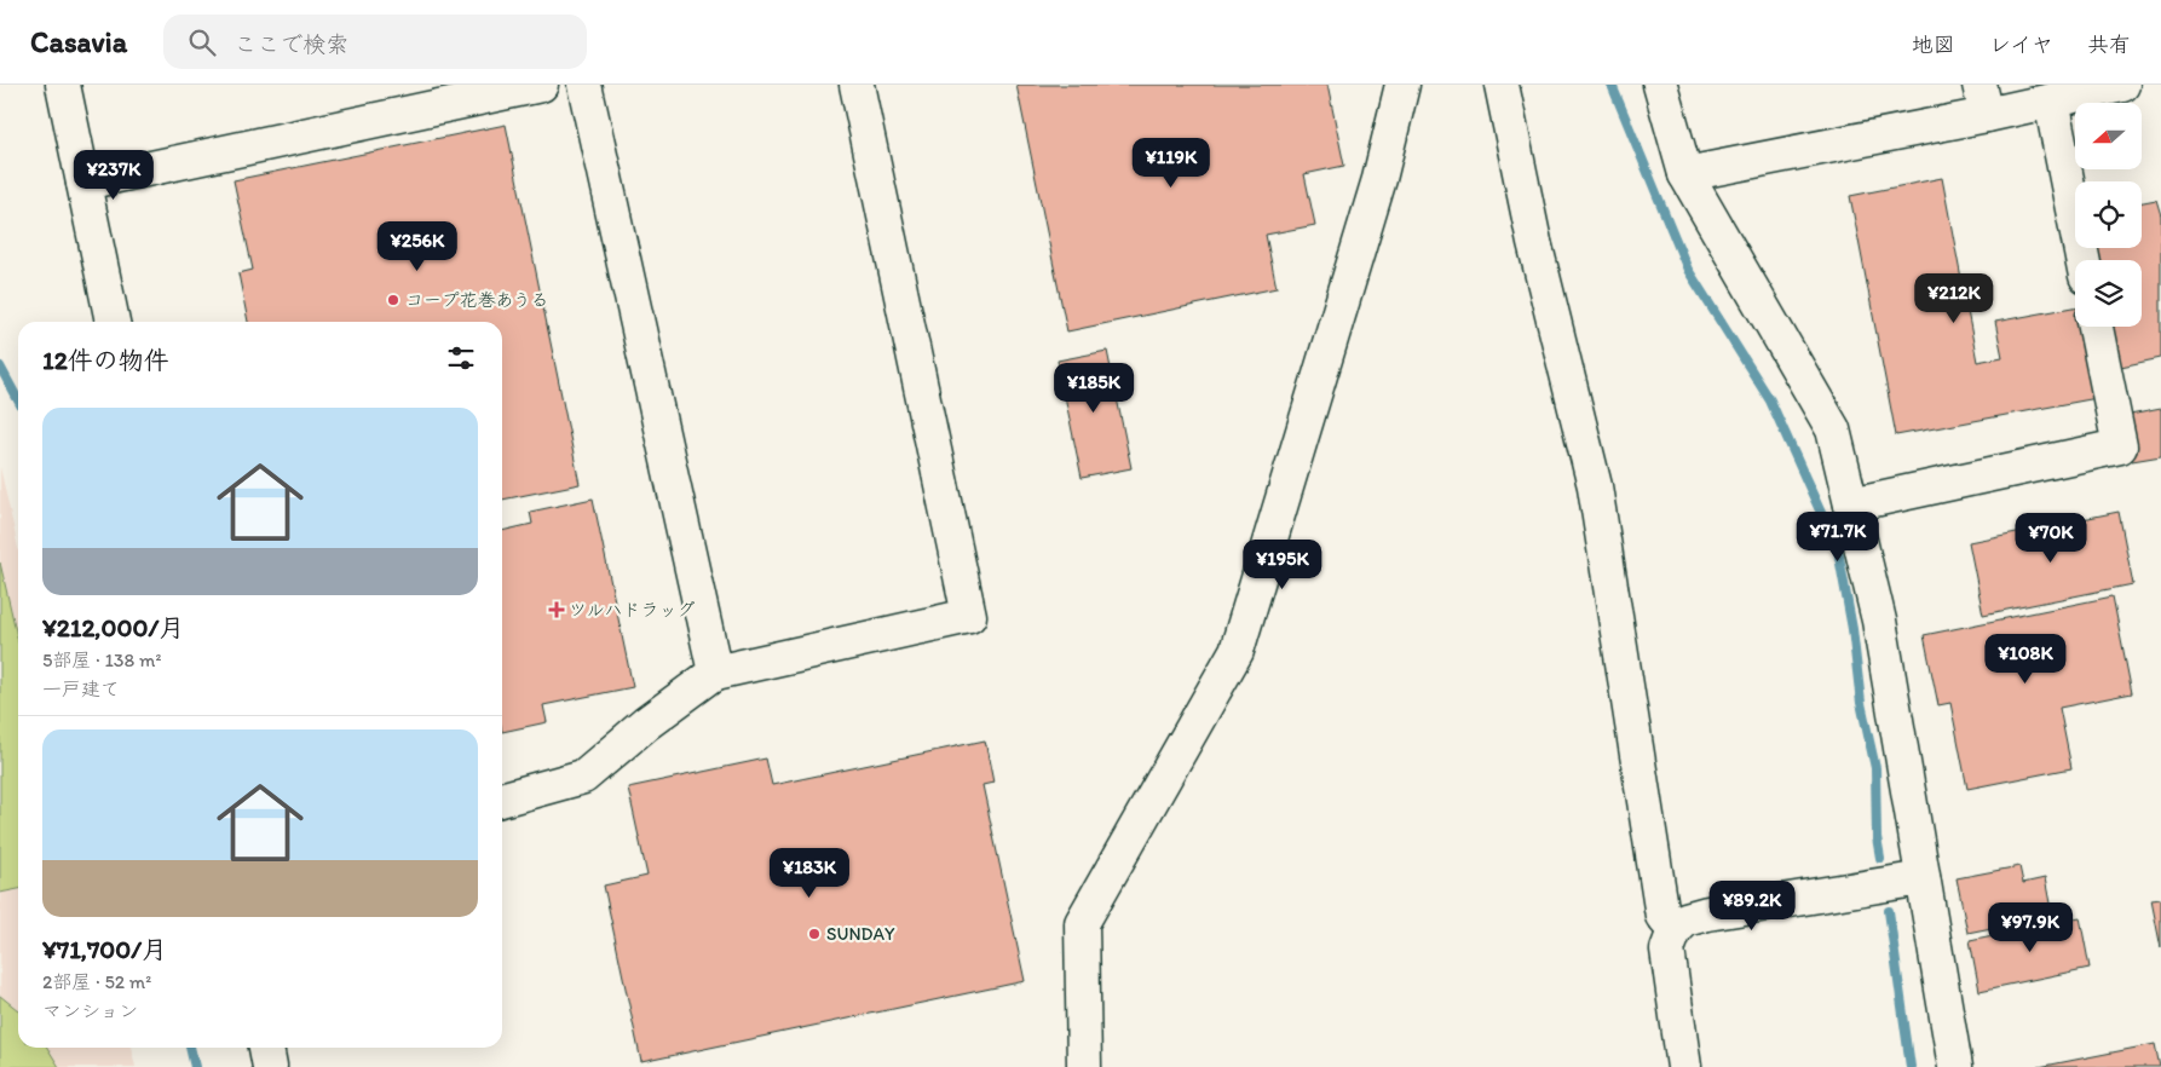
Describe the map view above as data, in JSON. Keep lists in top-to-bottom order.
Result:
{
  "places": {
    "other": ["コープ花巻あうる", "SUNDAY"],
    "health": ["ツルハドラッグ"]
  },
  "north": "left",
  "page": {
    "header": "Casavia",
    "search": "ここで検索",
    "nav": ["地図", "レイヤ", "共有"],
    "price": [
      "¥119K",
      "¥237K",
      "¥256K",
      "¥212K",
      "¥185K",
      "¥71.7K",
      "¥70K",
      "¥195K",
      "¥108K",
      "¥183K",
      "¥89.2K",
      "¥97.9K"
    ],
    "heading": "12件の物件",
    "list": [
      {
        "name": "¥212,000/月",
        "note": "5部屋 · 138 m² · 一戸建て"
      },
      {
        "name": "¥71,700/月",
        "note": "2部屋 · 52 m² · マンション"
      }
    ]
  }
}
